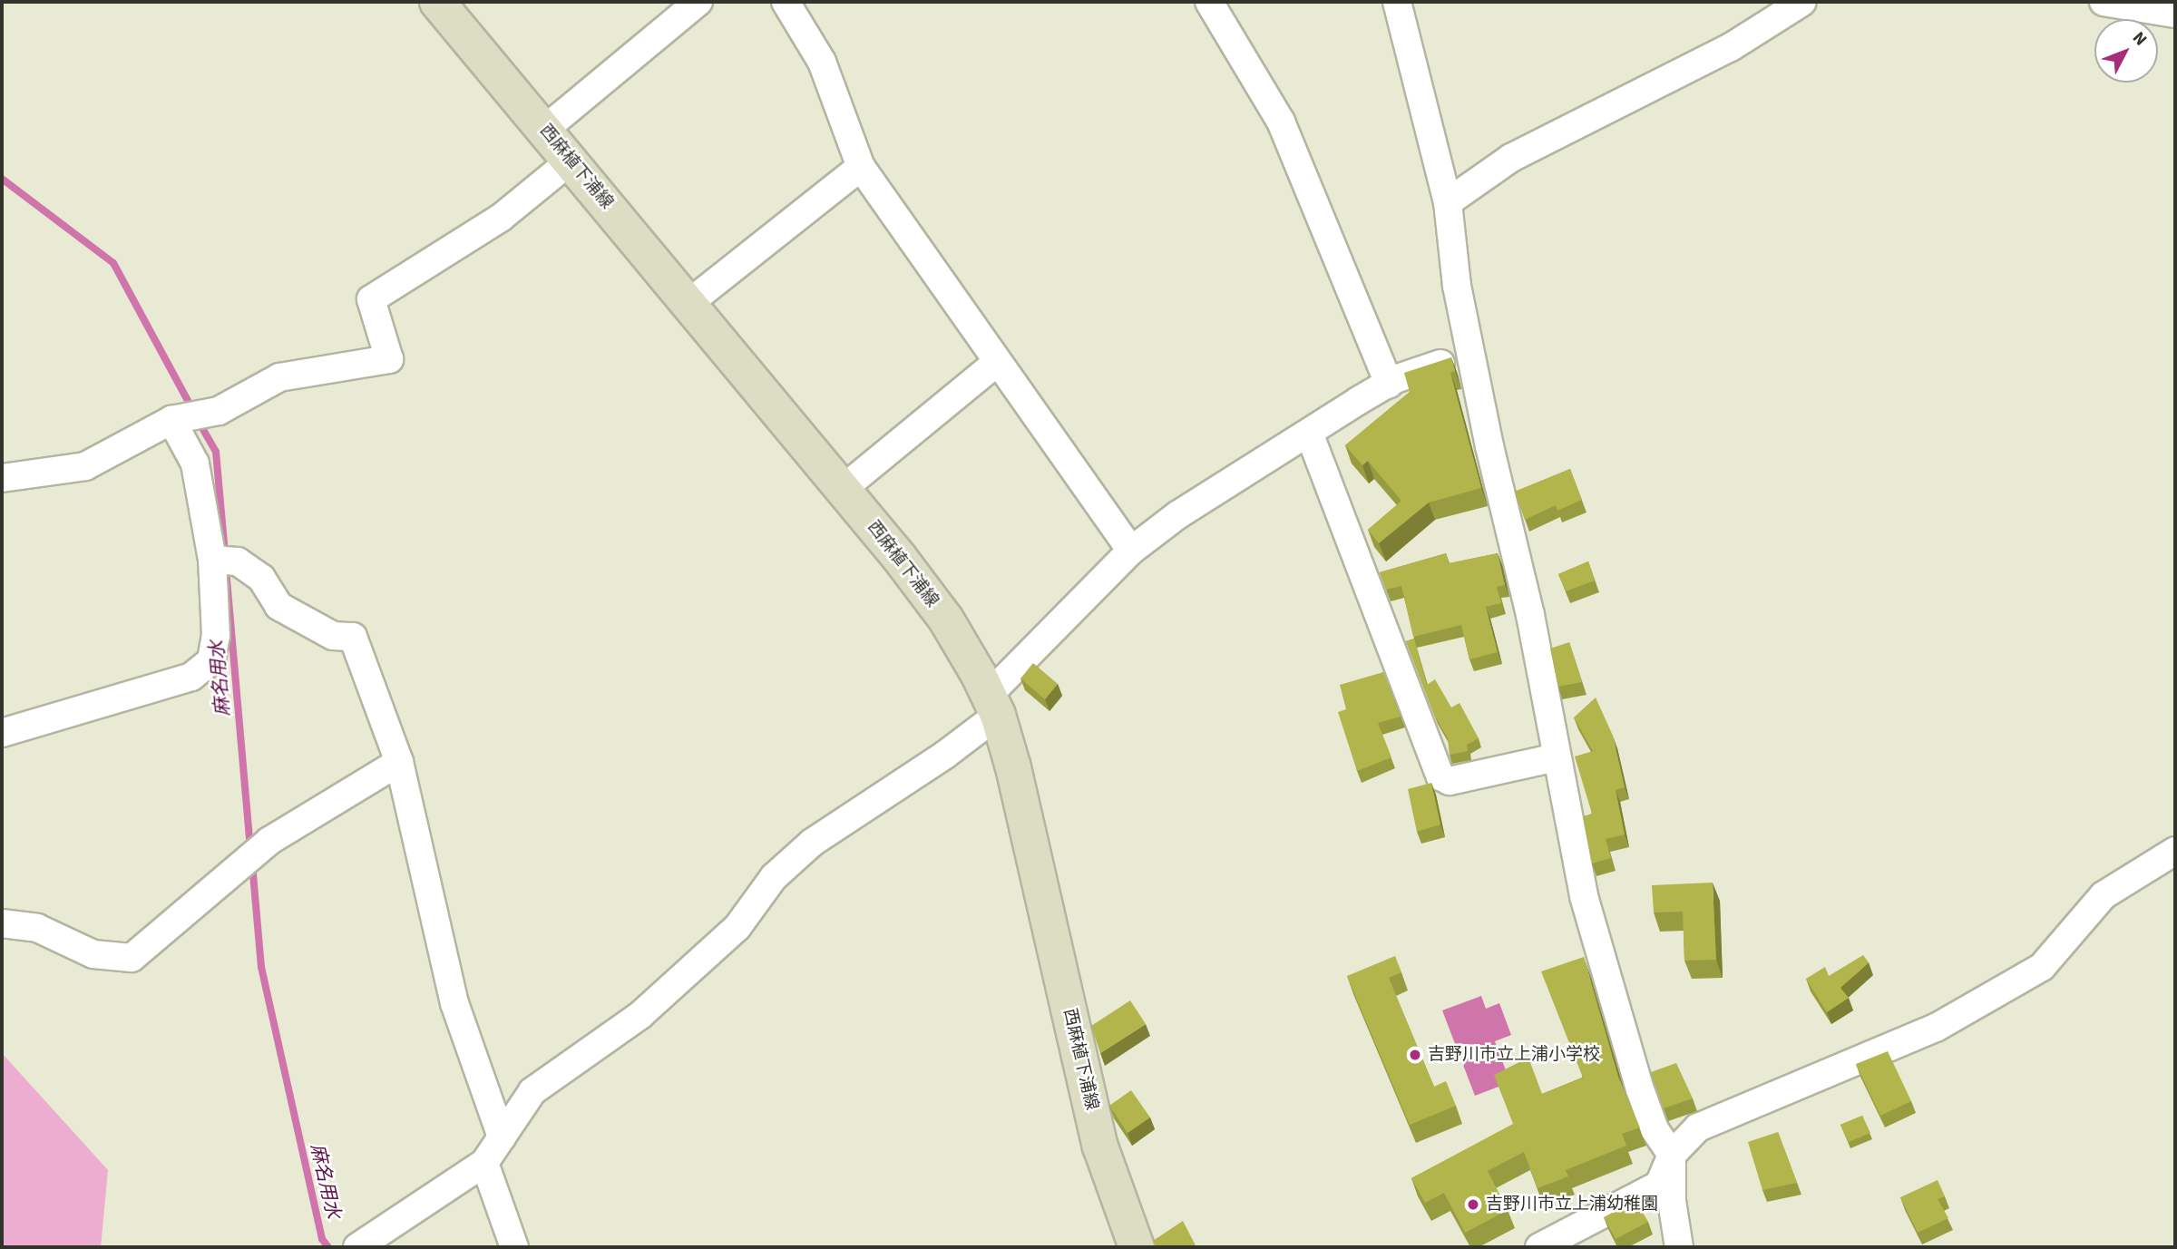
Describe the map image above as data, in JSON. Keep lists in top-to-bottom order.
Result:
{
  "streets": {
    "main road": ["西麻植下浦線"]
  },
  "water": ["麻名用水"],
  "places": ["吉野川市立上浦小学校", "吉野川市立上浦幼稚園"],
  "north": "top right"
}
